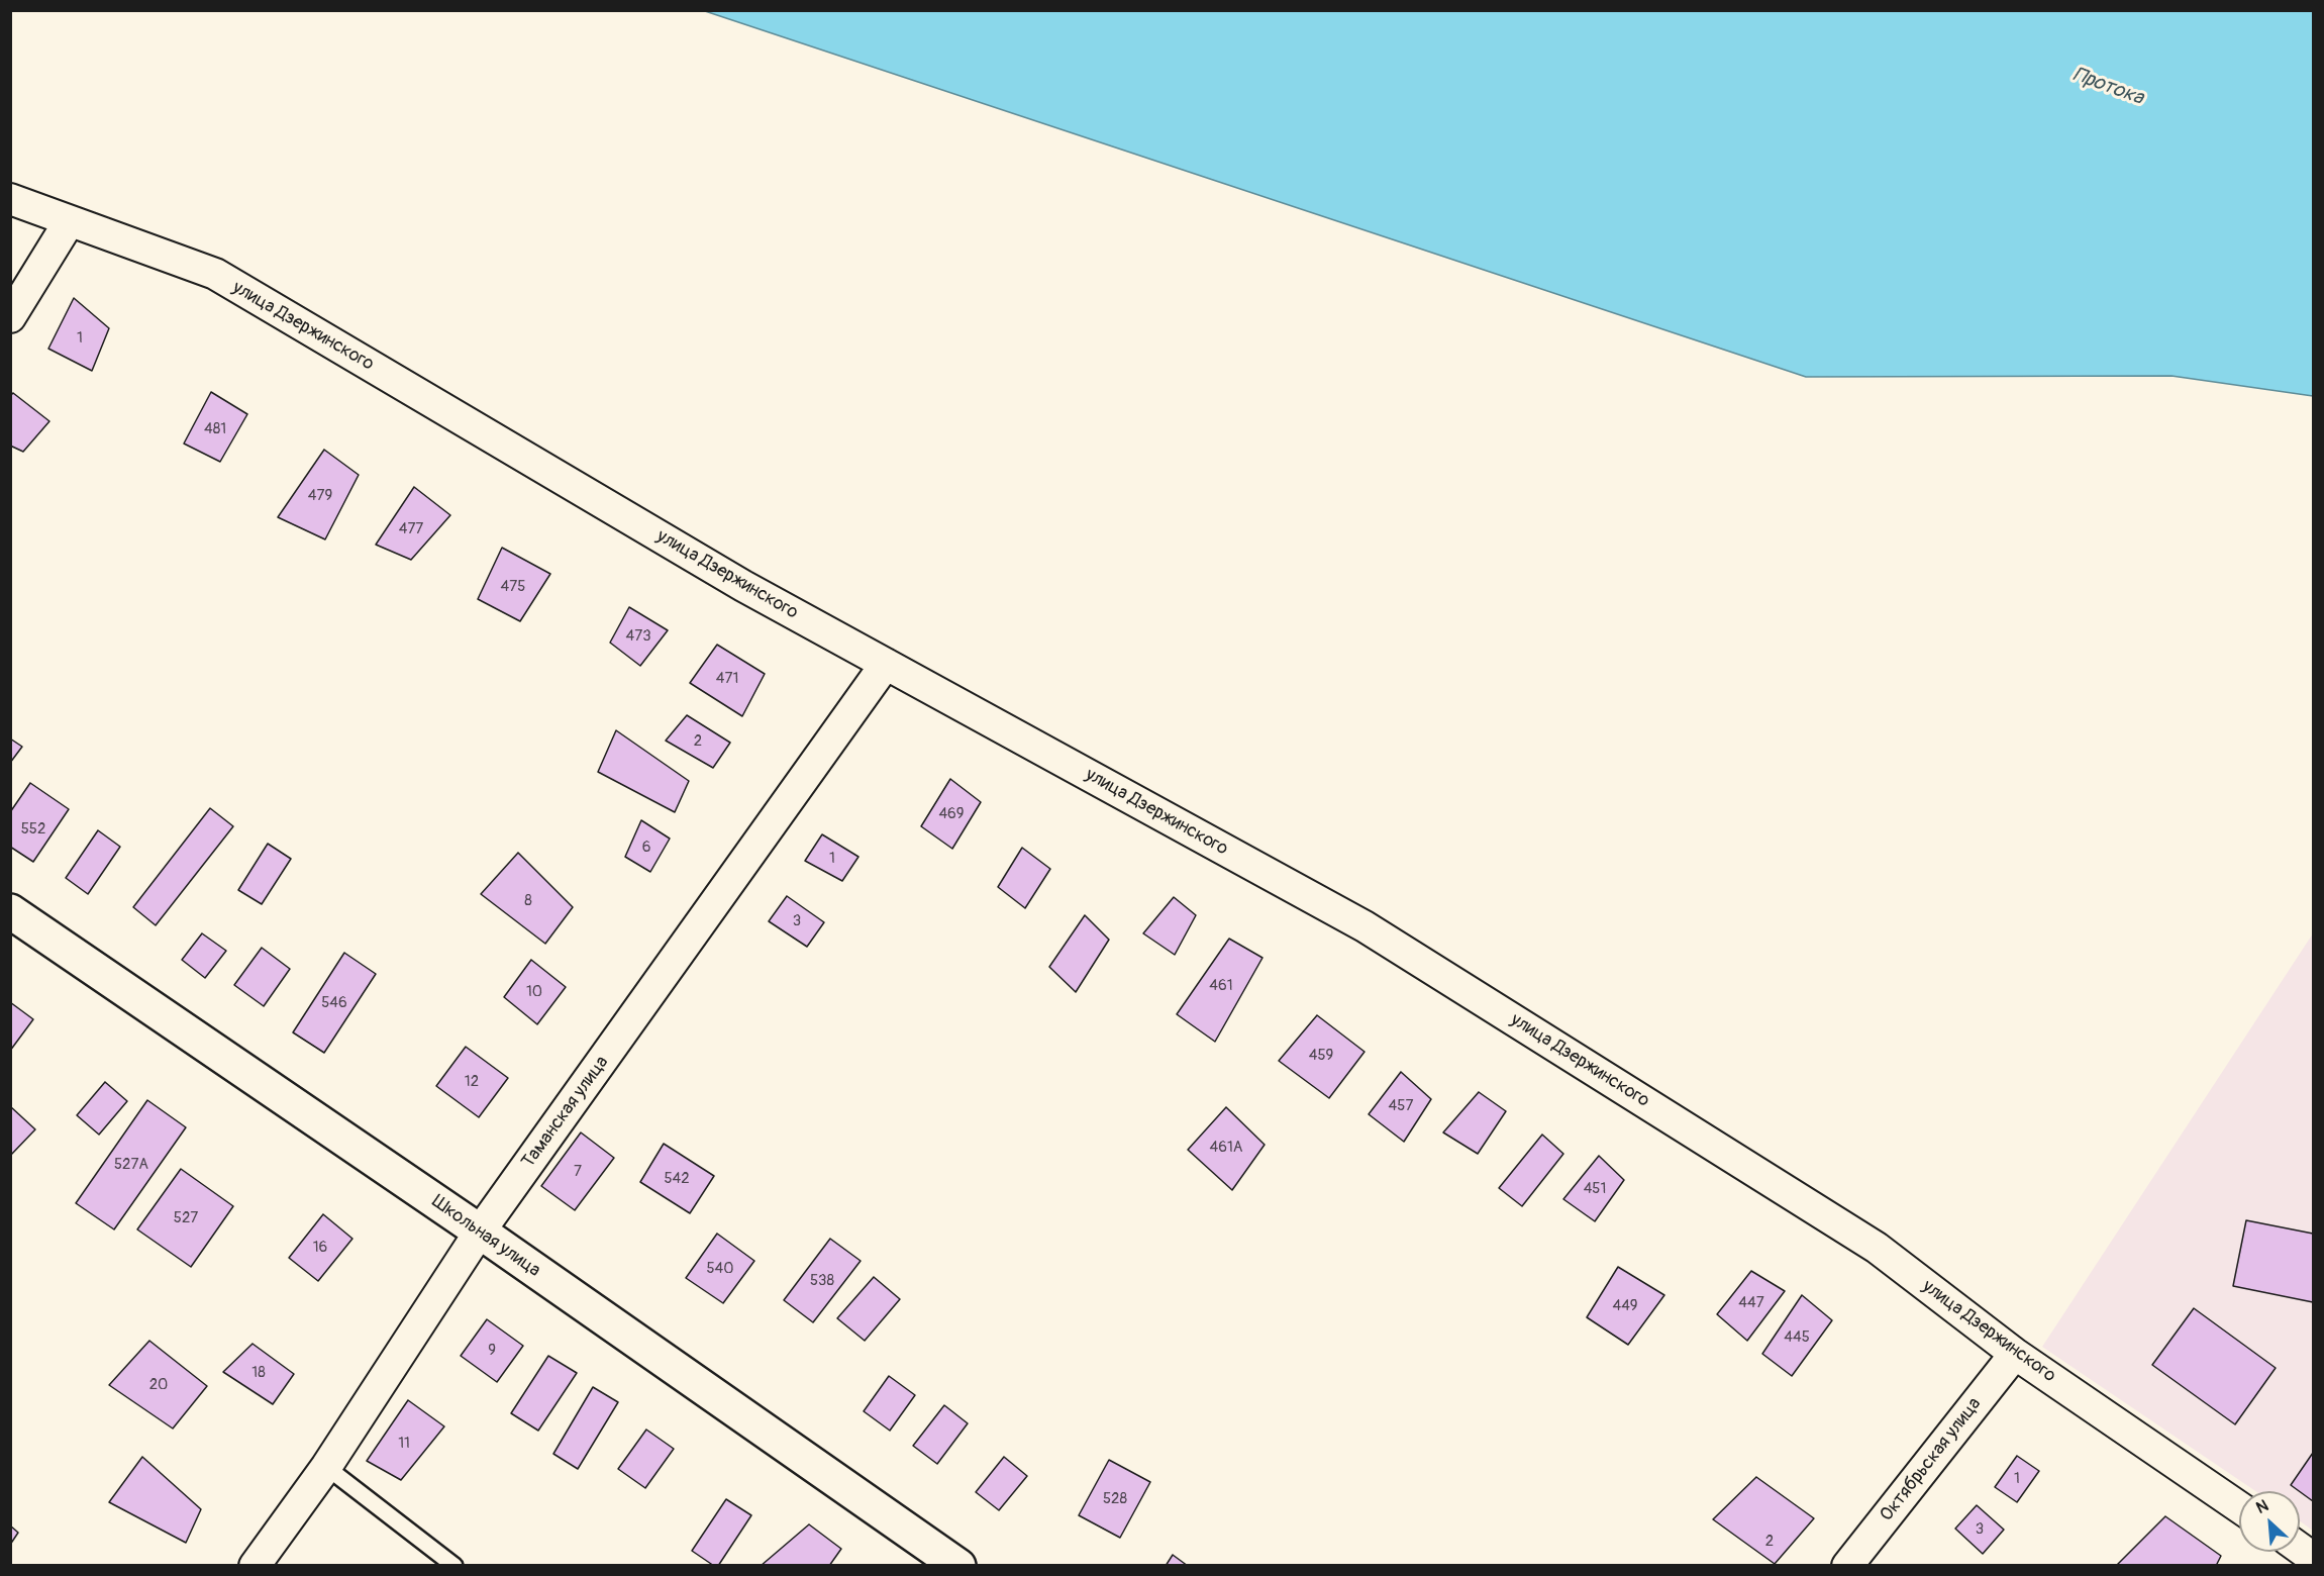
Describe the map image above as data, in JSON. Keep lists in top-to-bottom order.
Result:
{
  "streets": {
    "street": [
      "улица Дзержинского",
      "Таманская улица",
      "Школьная улица",
      "Октябрьская улица"
    ]
  },
  "crossings": [
    ["улица Дзержинского", "Таманская улица"],
    ["улица Дзержинского", "Октябрьская улица"],
    ["Таманская улица", "Школьная улица"]
  ],
  "water": ["Протока"],
  "house_numbers": [
    "1",
    "481",
    "479",
    "477",
    "475",
    "473",
    "471",
    "2",
    "469",
    "552",
    "6",
    "1",
    "8",
    "3",
    "461",
    "10",
    "546",
    "459",
    "12",
    "457",
    "461А",
    "527А",
    "7",
    "542",
    "451",
    "527",
    "16",
    "540",
    "538",
    "447",
    "449",
    "445",
    "9",
    "18",
    "20",
    "11",
    "1",
    "528",
    "3",
    "2"
  ],
  "north": "top left"
}
